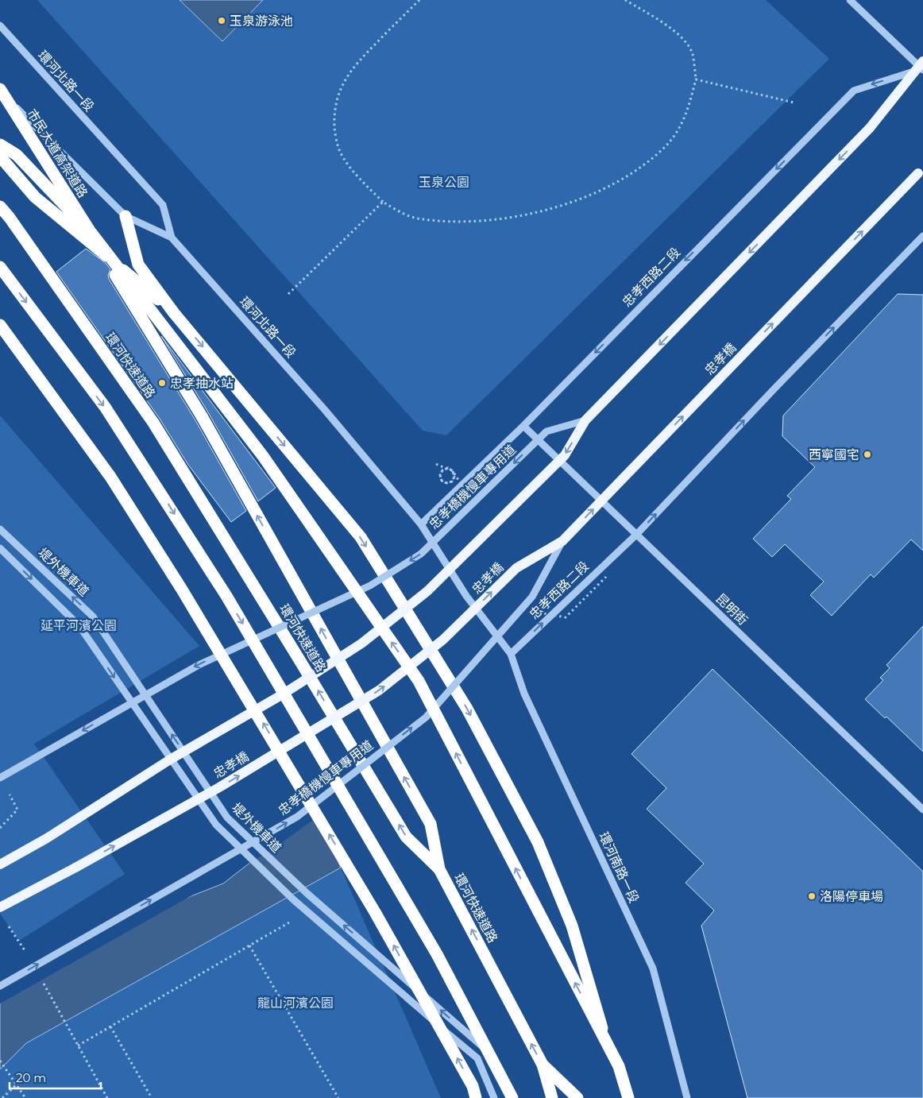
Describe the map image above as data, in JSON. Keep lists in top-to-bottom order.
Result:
{
  "streets": {
    "highway": ["市民大道高架道路", "環河快速道路"],
    "main road": ["忠孝橋"],
    "street": [
      "環河北路一段",
      "忠孝西路二段",
      "忠孝橋機慢車專用道",
      "堤外機車道",
      "昆明街",
      "環河南路一段"
    ]
  },
  "crossings": [
    ["環河北路一段", "忠孝西路二段"],
    ["環河北路一段", "環河南路一段"],
    ["忠孝西路二段", "昆明街"],
    ["忠孝西路二段", "環河南路一段"],
    ["忠孝橋", "忠孝橋機慢車專用道"]
  ],
  "parks": ["玉泉公園", "延平河濱公園", "龍山河濱公園"],
  "places": [
    "玉泉游泳池",
    "忠孝抽水站",
    "西寧國宅",
    "洛陽停車場"
  ],
  "scale_bar": "20 m"
}
